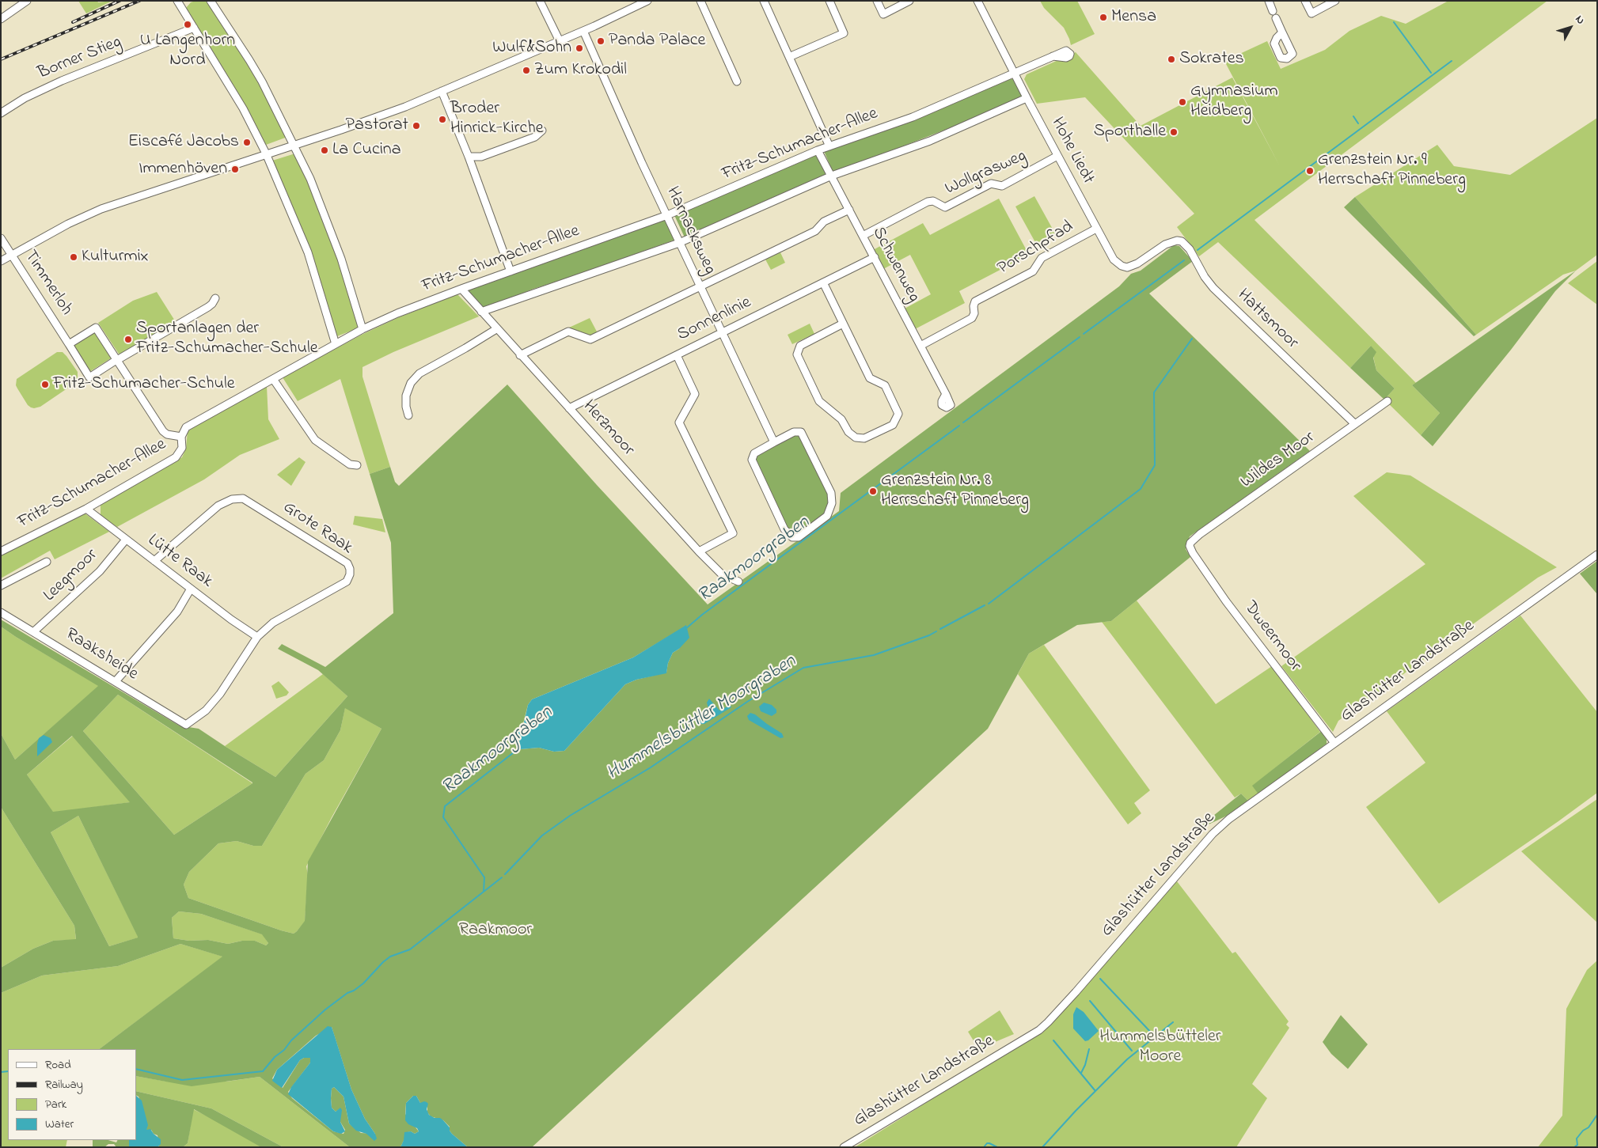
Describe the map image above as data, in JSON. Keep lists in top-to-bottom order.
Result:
{
  "streets": {
    "street": [
      "Borner Stieg",
      "Fritz-Schumacher-Allee",
      "Hohe Liedt",
      "Wollgrasweg",
      "Harnacksweg",
      "Porschpfad",
      "Schwenweg",
      "Timmerloh",
      "Sonnenlinie",
      "Hattsmoor",
      "Herzmoor",
      "Wildes Moor",
      "Grote Raak",
      "Lütte Raak",
      "Leegmoor",
      "Dweermoor",
      "Raaksheide",
      "Glashütter Landstraße"
    ]
  },
  "crossings": [
    ["Fritz-Schumacher-Allee", "Hohe Liedt"],
    ["Fritz-Schumacher-Allee", "Harnacksweg"],
    ["Fritz-Schumacher-Allee", "Schwenweg"],
    ["Fritz-Schumacher-Allee", "Timmerloh"],
    ["Fritz-Schumacher-Allee", "Herzmoor"],
    ["Fritz-Schumacher-Allee", "Lütte Raak"],
    ["Hohe Liedt", "Wollgrasweg"],
    ["Hohe Liedt", "Porschpfad"],
    ["Hohe Liedt", "Hattsmoor"],
    ["Wollgrasweg", "Schwenweg"],
    ["Harnacksweg", "Sonnenlinie"],
    ["Porschpfad", "Schwenweg"],
    ["Schwenweg", "Sonnenlinie"],
    ["Sonnenlinie", "Herzmoor"],
    ["Hattsmoor", "Wildes Moor"],
    ["Wildes Moor", "Dweermoor"],
    ["Grote Raak", "Lütte Raak"],
    ["Grote Raak", "Raaksheide"],
    ["Lütte Raak", "Leegmoor"],
    ["Leegmoor", "Raaksheide"],
    ["Dweermoor", "Glashütter Landstraße"]
  ],
  "water": ["Raakmoorgraben", "Hummelsbüttler Moorgraben"],
  "parks": ["Raakmoor", "Hummelsbütteler Moore"],
  "places": [
    "Mensa",
    "U Langenhorn Nord",
    "Panda Palace",
    "Wulf&Sohn",
    "Sokrates",
    "Zum Krokodil",
    "Gymnasium Heidberg",
    "Broder Hinrick-Kirche",
    "Pastorat",
    "Sporthalle",
    "Eiscafé Jacobs",
    "La Cucina",
    "Immenhöven",
    "Grenzstein Nr. 9 Herrschaft Pinneberg",
    "Kulturmix",
    "Sportanlagen der Fritz-Schumacher-Schule",
    "Fritz-Schumacher-Schule",
    "Grenzstein Nr. 8 Herrschaft Pinneberg"
  ],
  "legend": [
    "Road",
    "Railway",
    "Park",
    "Water"
  ],
  "north": "top right"
}
